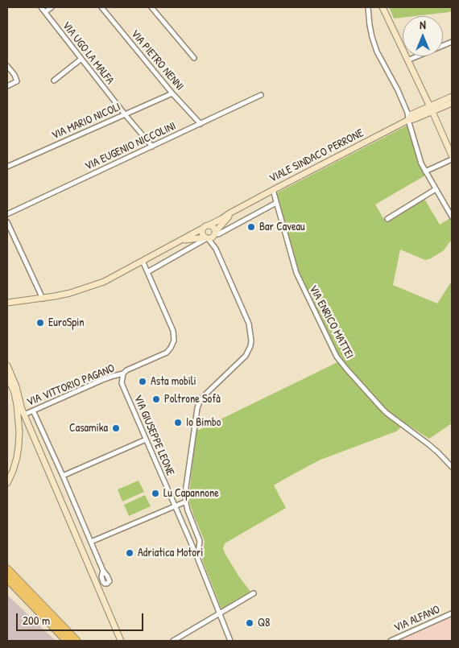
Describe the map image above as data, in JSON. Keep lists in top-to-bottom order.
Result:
{
  "streets": {
    "street": [
      "VIA UGO LA MALFA",
      "VIA PIETRO NENNI",
      "VIA MARIO NICOLI",
      "VIA EUGENIO NICCOLINI",
      "VIALE SINDACO PERRONE",
      "VIA ENRICO MATTEI",
      "VIA VITTORIO PAGANO",
      "VIA GIUSEPPE LEONE",
      "VIA ALFANO"
    ]
  },
  "crossings": [
    ["VIA UGO LA MALFA", "VIA MARIO NICOLI"],
    ["VIA UGO LA MALFA", "VIA EUGENIO NICCOLINI"],
    ["VIA PIETRO NENNI", "VIA MARIO NICOLI"],
    ["VIA PIETRO NENNI", "VIA EUGENIO NICCOLINI"],
    ["VIALE SINDACO PERRONE", "VIA ENRICO MATTEI"],
    ["VIA VITTORIO PAGANO", "VIA GIUSEPPE LEONE"]
  ],
  "places": [
    "Bar Caveau",
    "EuroSpin",
    "Asta mobili",
    "Poltrone Sofà",
    "Io Bimbo",
    "Casamika",
    "Lu Capannone",
    "Adriatica Motori",
    "Q8"
  ],
  "scale_bar": "200 m",
  "north": "top"
}
